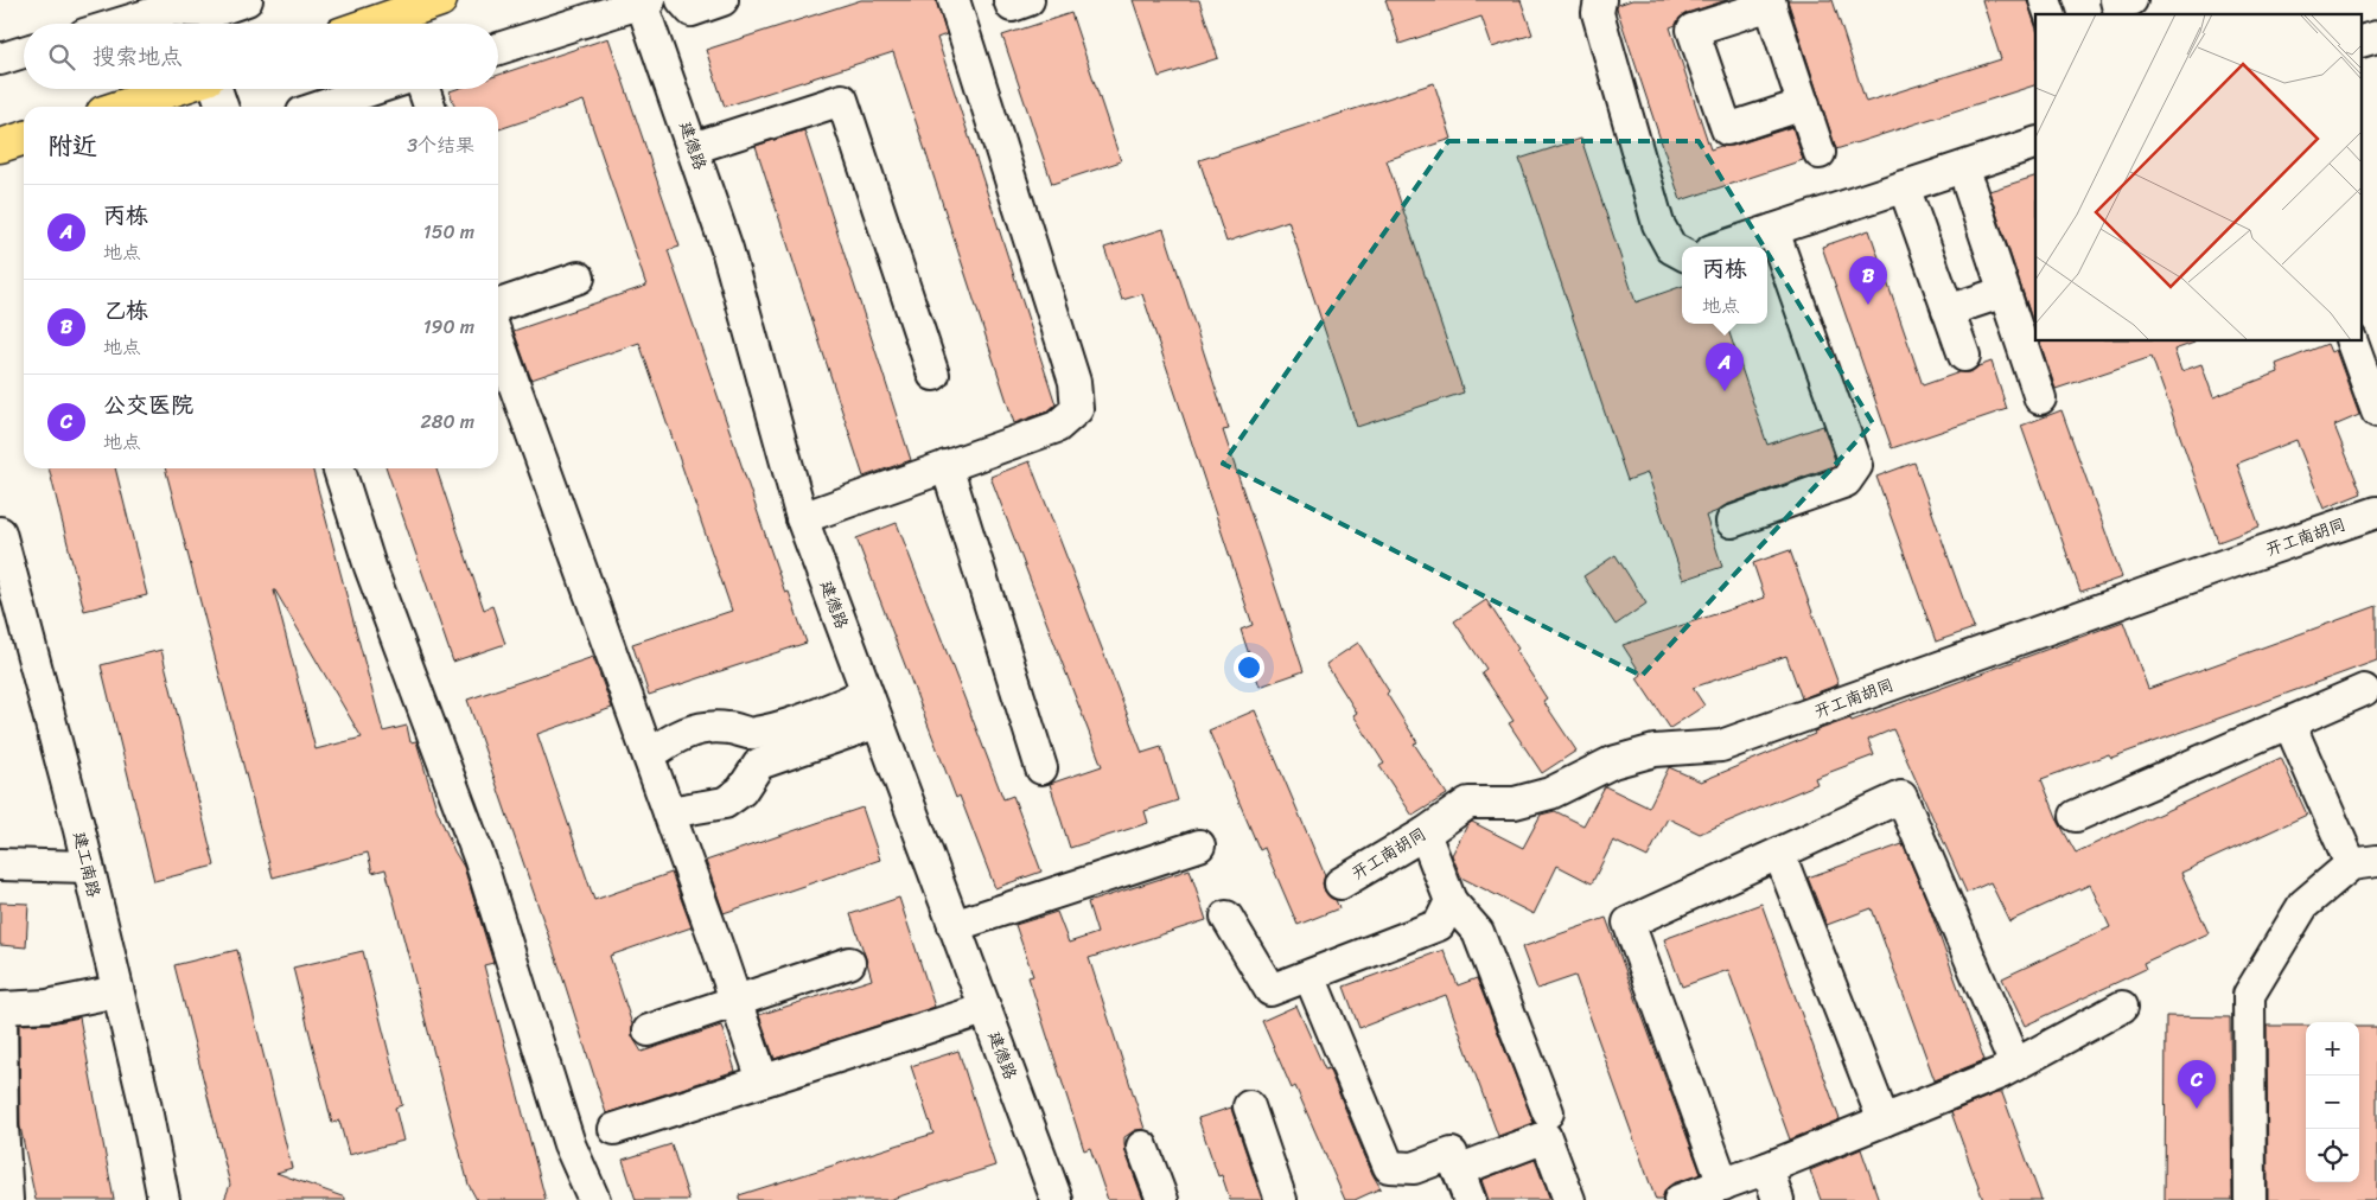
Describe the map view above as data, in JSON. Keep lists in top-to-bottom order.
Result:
{
  "streets": {
    "street": ["建德路", "开工南胡同", "建工南路"]
  },
  "page": {
    "search": "搜索地点",
    "heading": ["附近", "3个结果"],
    "list": [
      {
        "mark": "A",
        "name": "丙栋",
        "note": "地点",
        "value": "150 m"
      },
      {
        "mark": "B",
        "name": "乙栋",
        "note": "地点",
        "value": "190 m"
      },
      {
        "mark": "C",
        "name": "公交医院",
        "note": "地点",
        "value": "280 m"
      }
    ],
    "popup": ["丙栋", "地点"],
    "pins": ["B", "A", "C"],
    "map_buttons": ["+", "−"]
  }
}
